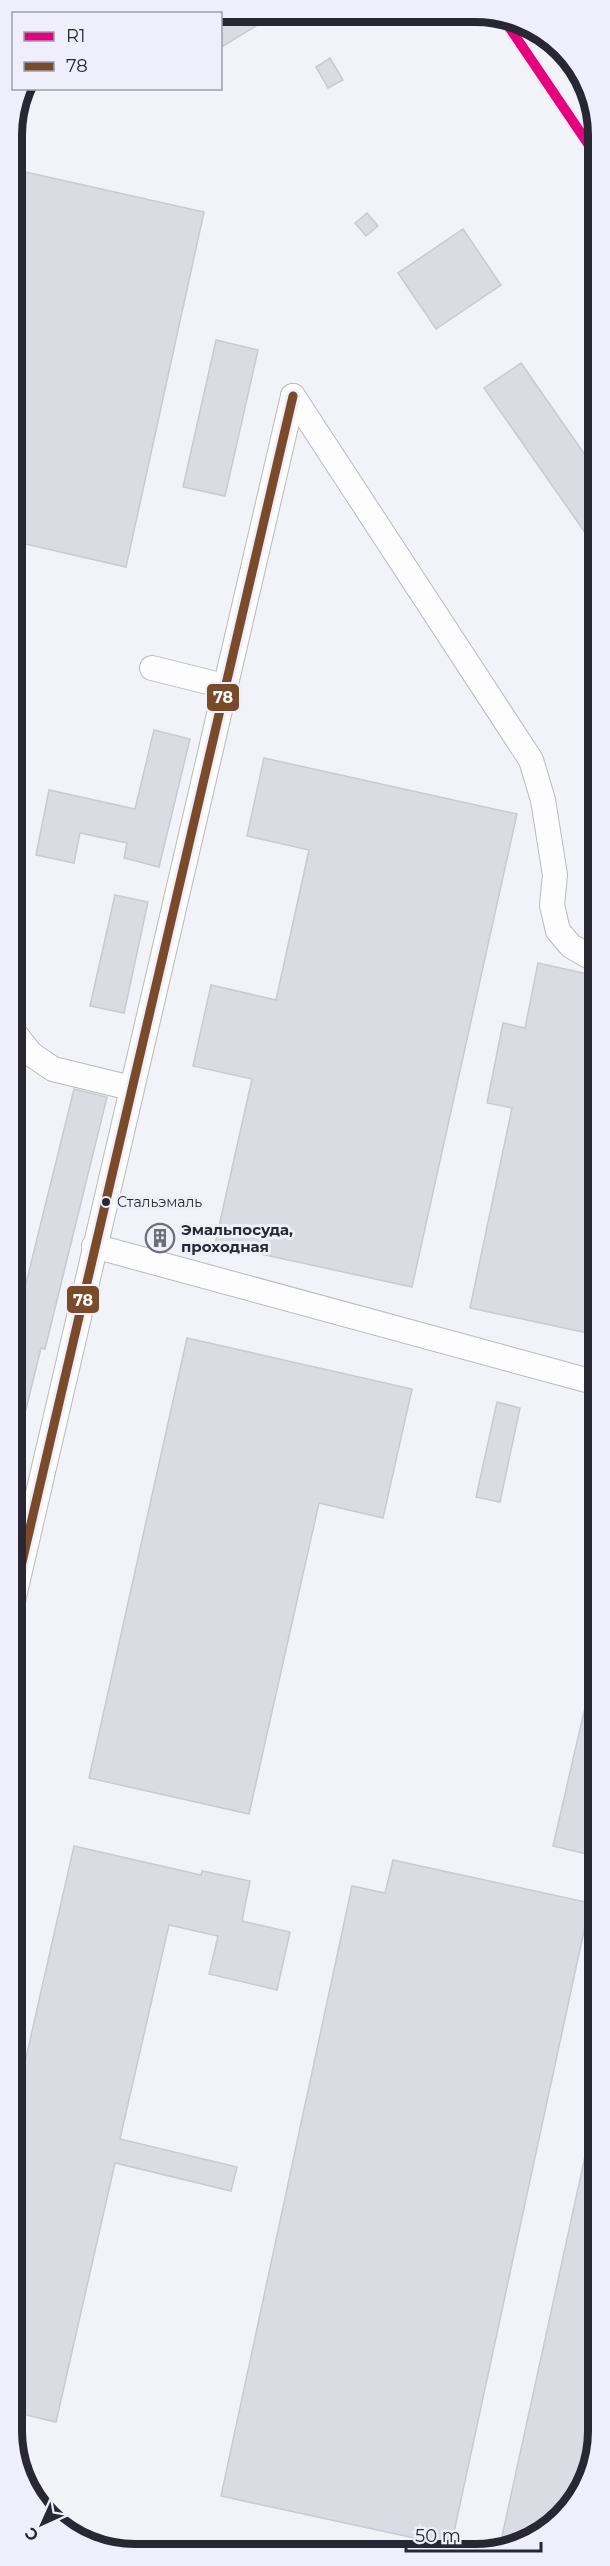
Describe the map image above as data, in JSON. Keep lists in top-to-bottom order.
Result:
{
  "places": {
    "other": ["Стальэмаль"],
    "building": ["Эмальпосуда, проходная"]
  },
  "lines": ["transit line R1", "transit line 78"],
  "legend": ["R1", "78"],
  "scale_bar": "50 m",
  "north": "bottom left"
}
